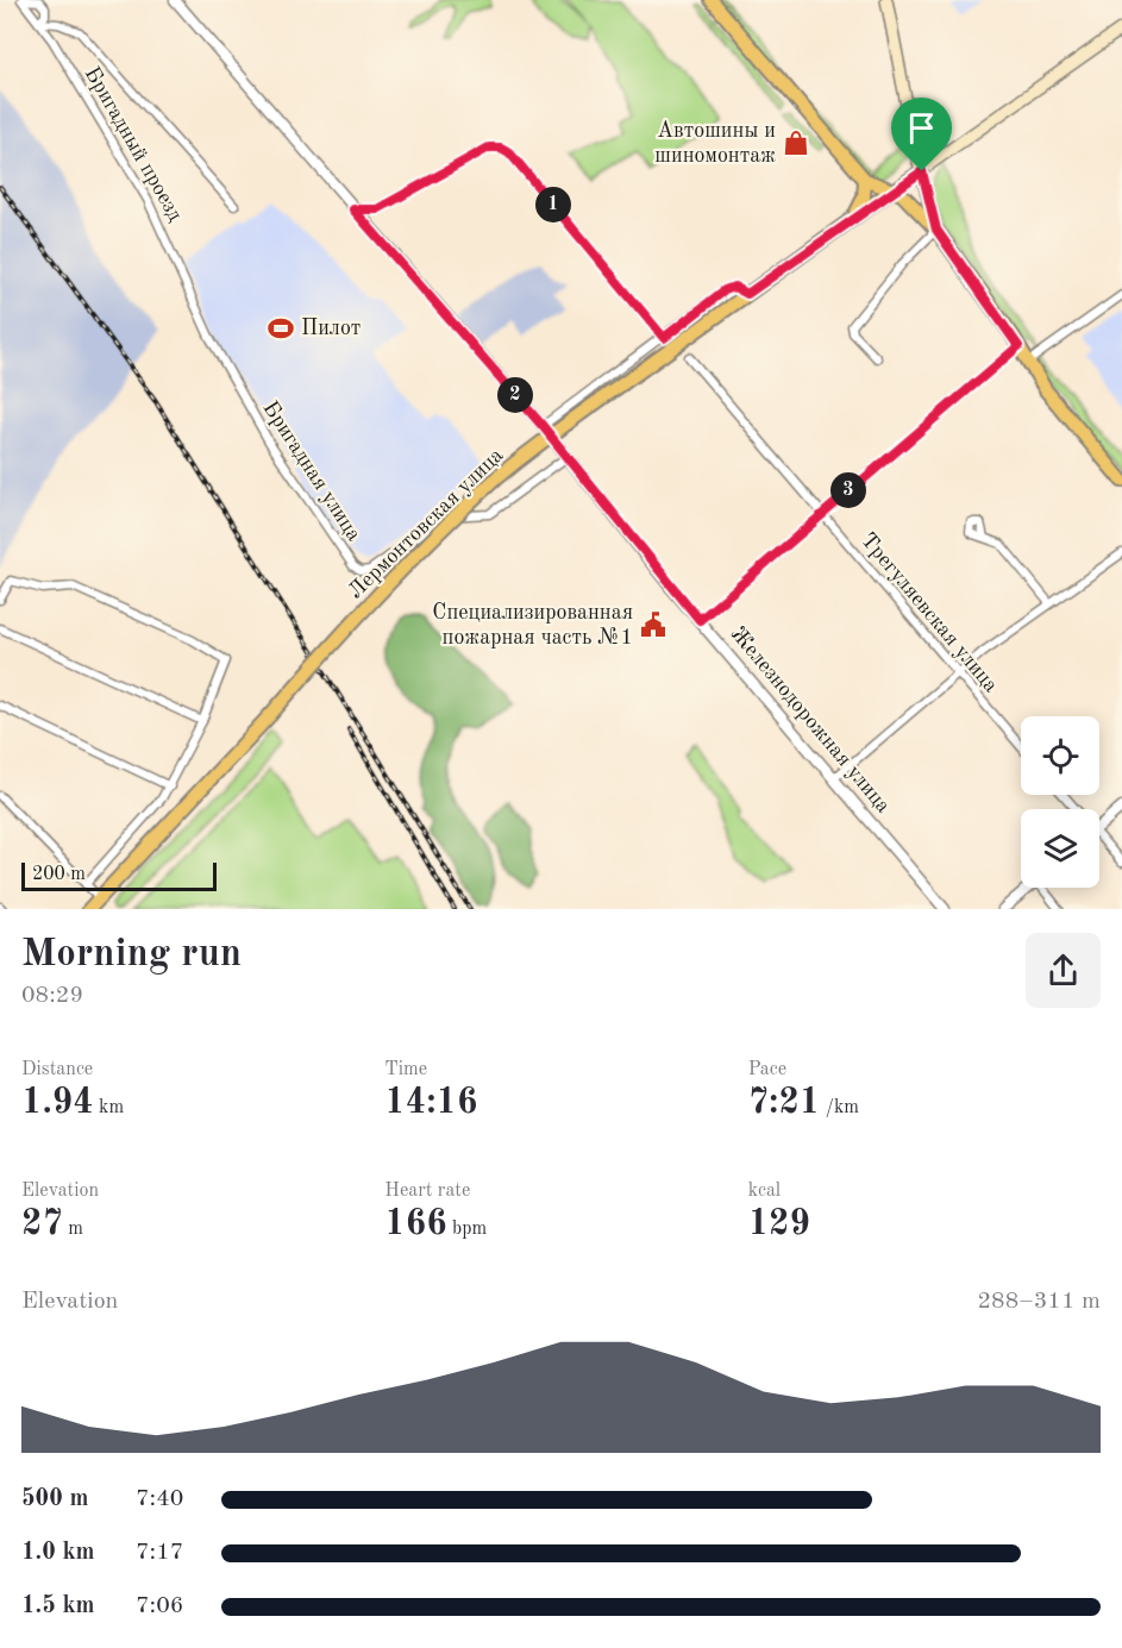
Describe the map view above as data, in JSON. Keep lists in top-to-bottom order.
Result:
{
  "streets": {
    "main road": ["Лермонтовская улица"],
    "street": [
      "Бригадный проезд",
      "Бригадная улица",
      "Трегуляевская улица",
      "Железнодорожная улица"
    ]
  },
  "crossings": [
    ["Бригадный проезд", "Бригадная улица"],
    ["Бригадная улица", "Железнодорожная улица"]
  ],
  "places": {
    "shop": ["Автошины и шиномонтаж"],
    "sports": ["Пилот"],
    "public building": ["Специализированная пожарная часть №1"]
  },
  "scale_bar": "200 m",
  "page": {
    "pins": ["1", "2", "3"],
    "scale": "200 m",
    "heading": ["Morning run", "08:29"],
    "stats": [
      ["Distance", "1.94 km"],
      ["Time", "14:16"],
      ["Pace", "7:21 /km"],
      ["Elevation", "27 m"],
      ["Heart rate", "166 bpm"],
      ["kcal", "129"]
    ],
    "chart": ["Elevation", "288–311 m"],
    "list": [
      {
        "name": "500 m",
        "note": "7:40"
      },
      {
        "name": "1.0 km",
        "note": "7:17"
      },
      {
        "name": "1.5 km",
        "note": "7:06"
      }
    ]
  }
}
